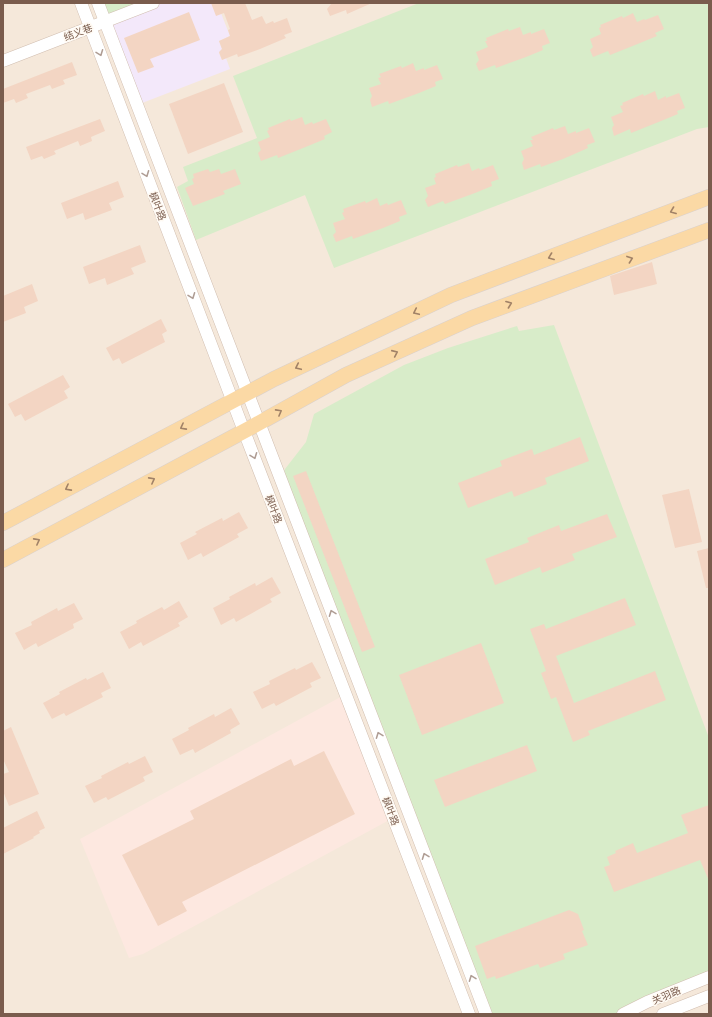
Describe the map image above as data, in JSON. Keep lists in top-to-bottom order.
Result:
{
  "streets": {
    "street": ["结义巷", "枫叶路", "关羽路"]
  },
  "crossings": [
    ["结义巷", "枫叶路"]
  ]
}
